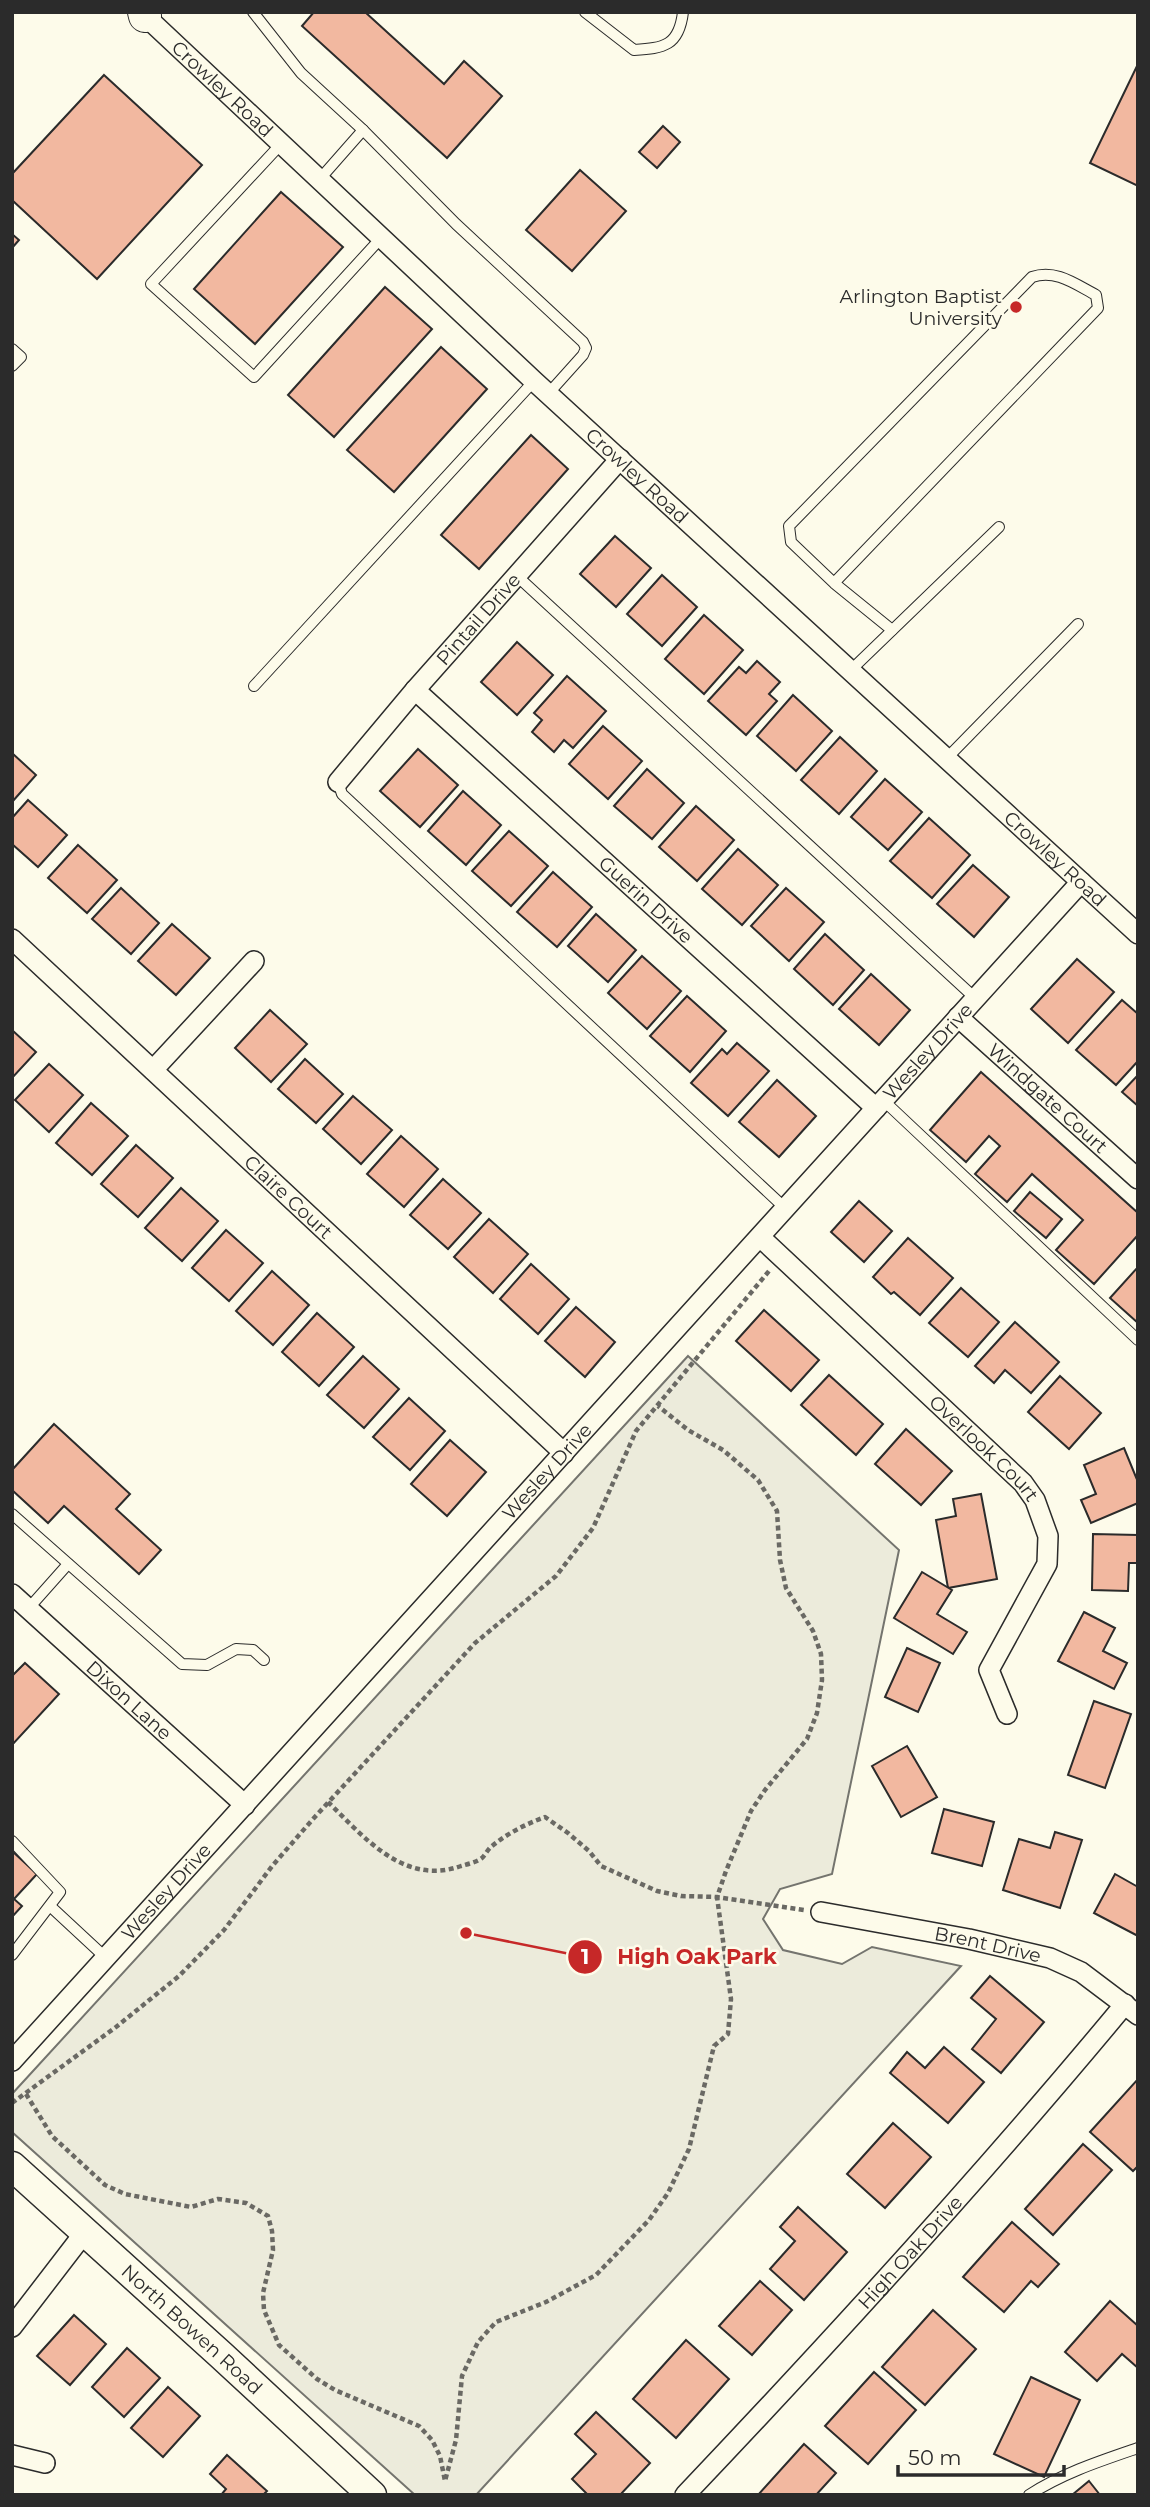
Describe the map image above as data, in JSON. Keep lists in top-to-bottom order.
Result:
{
  "streets": {
    "street": [
      "Crowley Road",
      "Pintail Drive",
      "Guerin Drive",
      "Wesley Drive",
      "Windgate Court",
      "Claire Court",
      "Overlook Court",
      "Dixon Lane",
      "Brent Drive",
      "High Oak Drive",
      "North Bowen Road"
    ]
  },
  "crossings": [
    ["Crowley Road", "Pintail Drive"],
    ["Crowley Road", "Wesley Drive"],
    ["Pintail Drive", "Guerin Drive"],
    ["Guerin Drive", "Wesley Drive"],
    ["Wesley Drive", "Windgate Court"],
    ["Wesley Drive", "Claire Court"],
    ["Wesley Drive", "Overlook Court"],
    ["Wesley Drive", "Dixon Lane"],
    ["Brent Drive", "High Oak Drive"]
  ],
  "places": ["Arlington Baptist University", "High Oak Park"],
  "scale_bar": "50 m"
}
